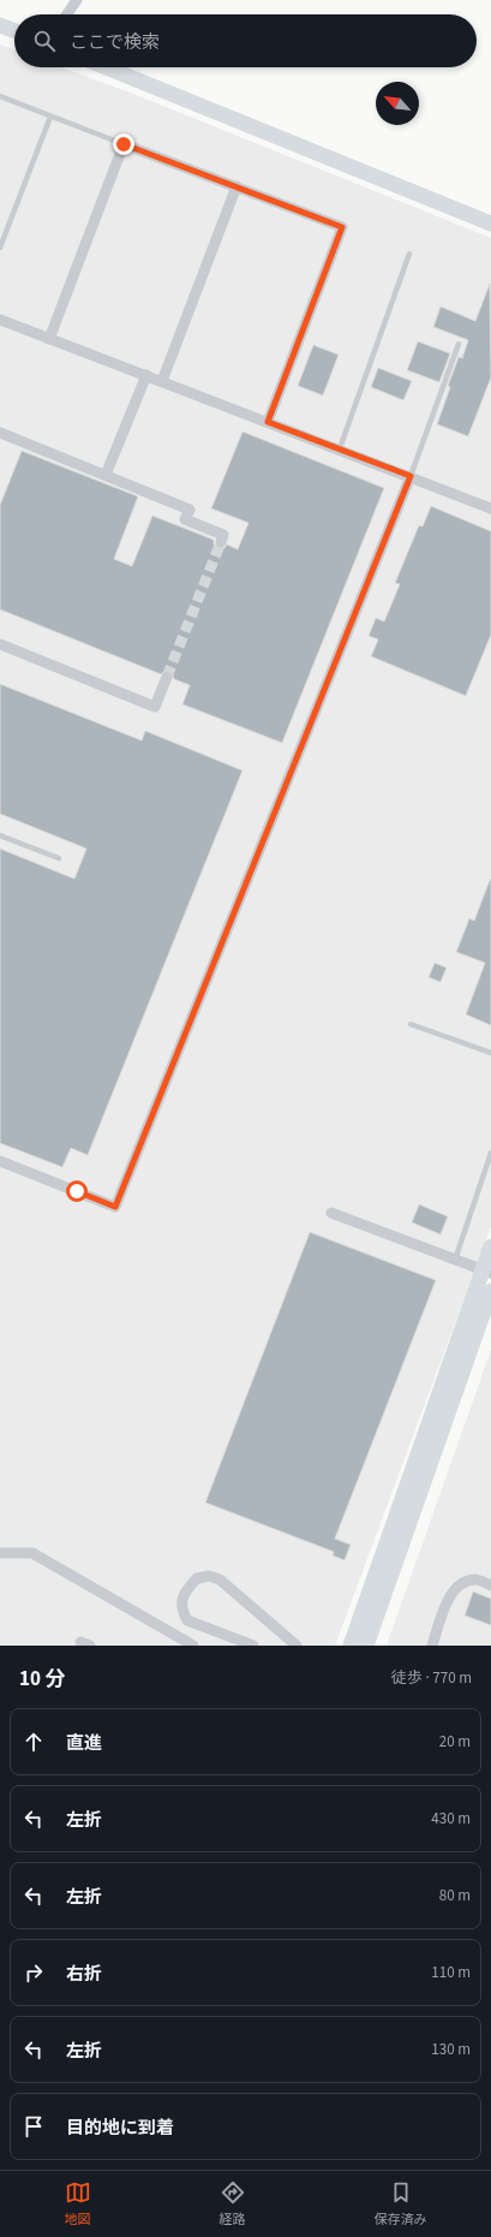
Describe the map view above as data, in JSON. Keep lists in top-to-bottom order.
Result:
{
  "north": "top left",
  "page": {
    "search": "ここで検索",
    "heading": ["10 分", "徒歩 · 770 m"],
    "list": [
      ["直進", "20 m"],
      ["左折", "430 m"],
      ["左折", "80 m"],
      ["右折", "110 m"],
      ["左折", "130 m"],
      "目的地に到着"
    ],
    "nav": ["地図", "経路", "保存済み"]
  }
}
